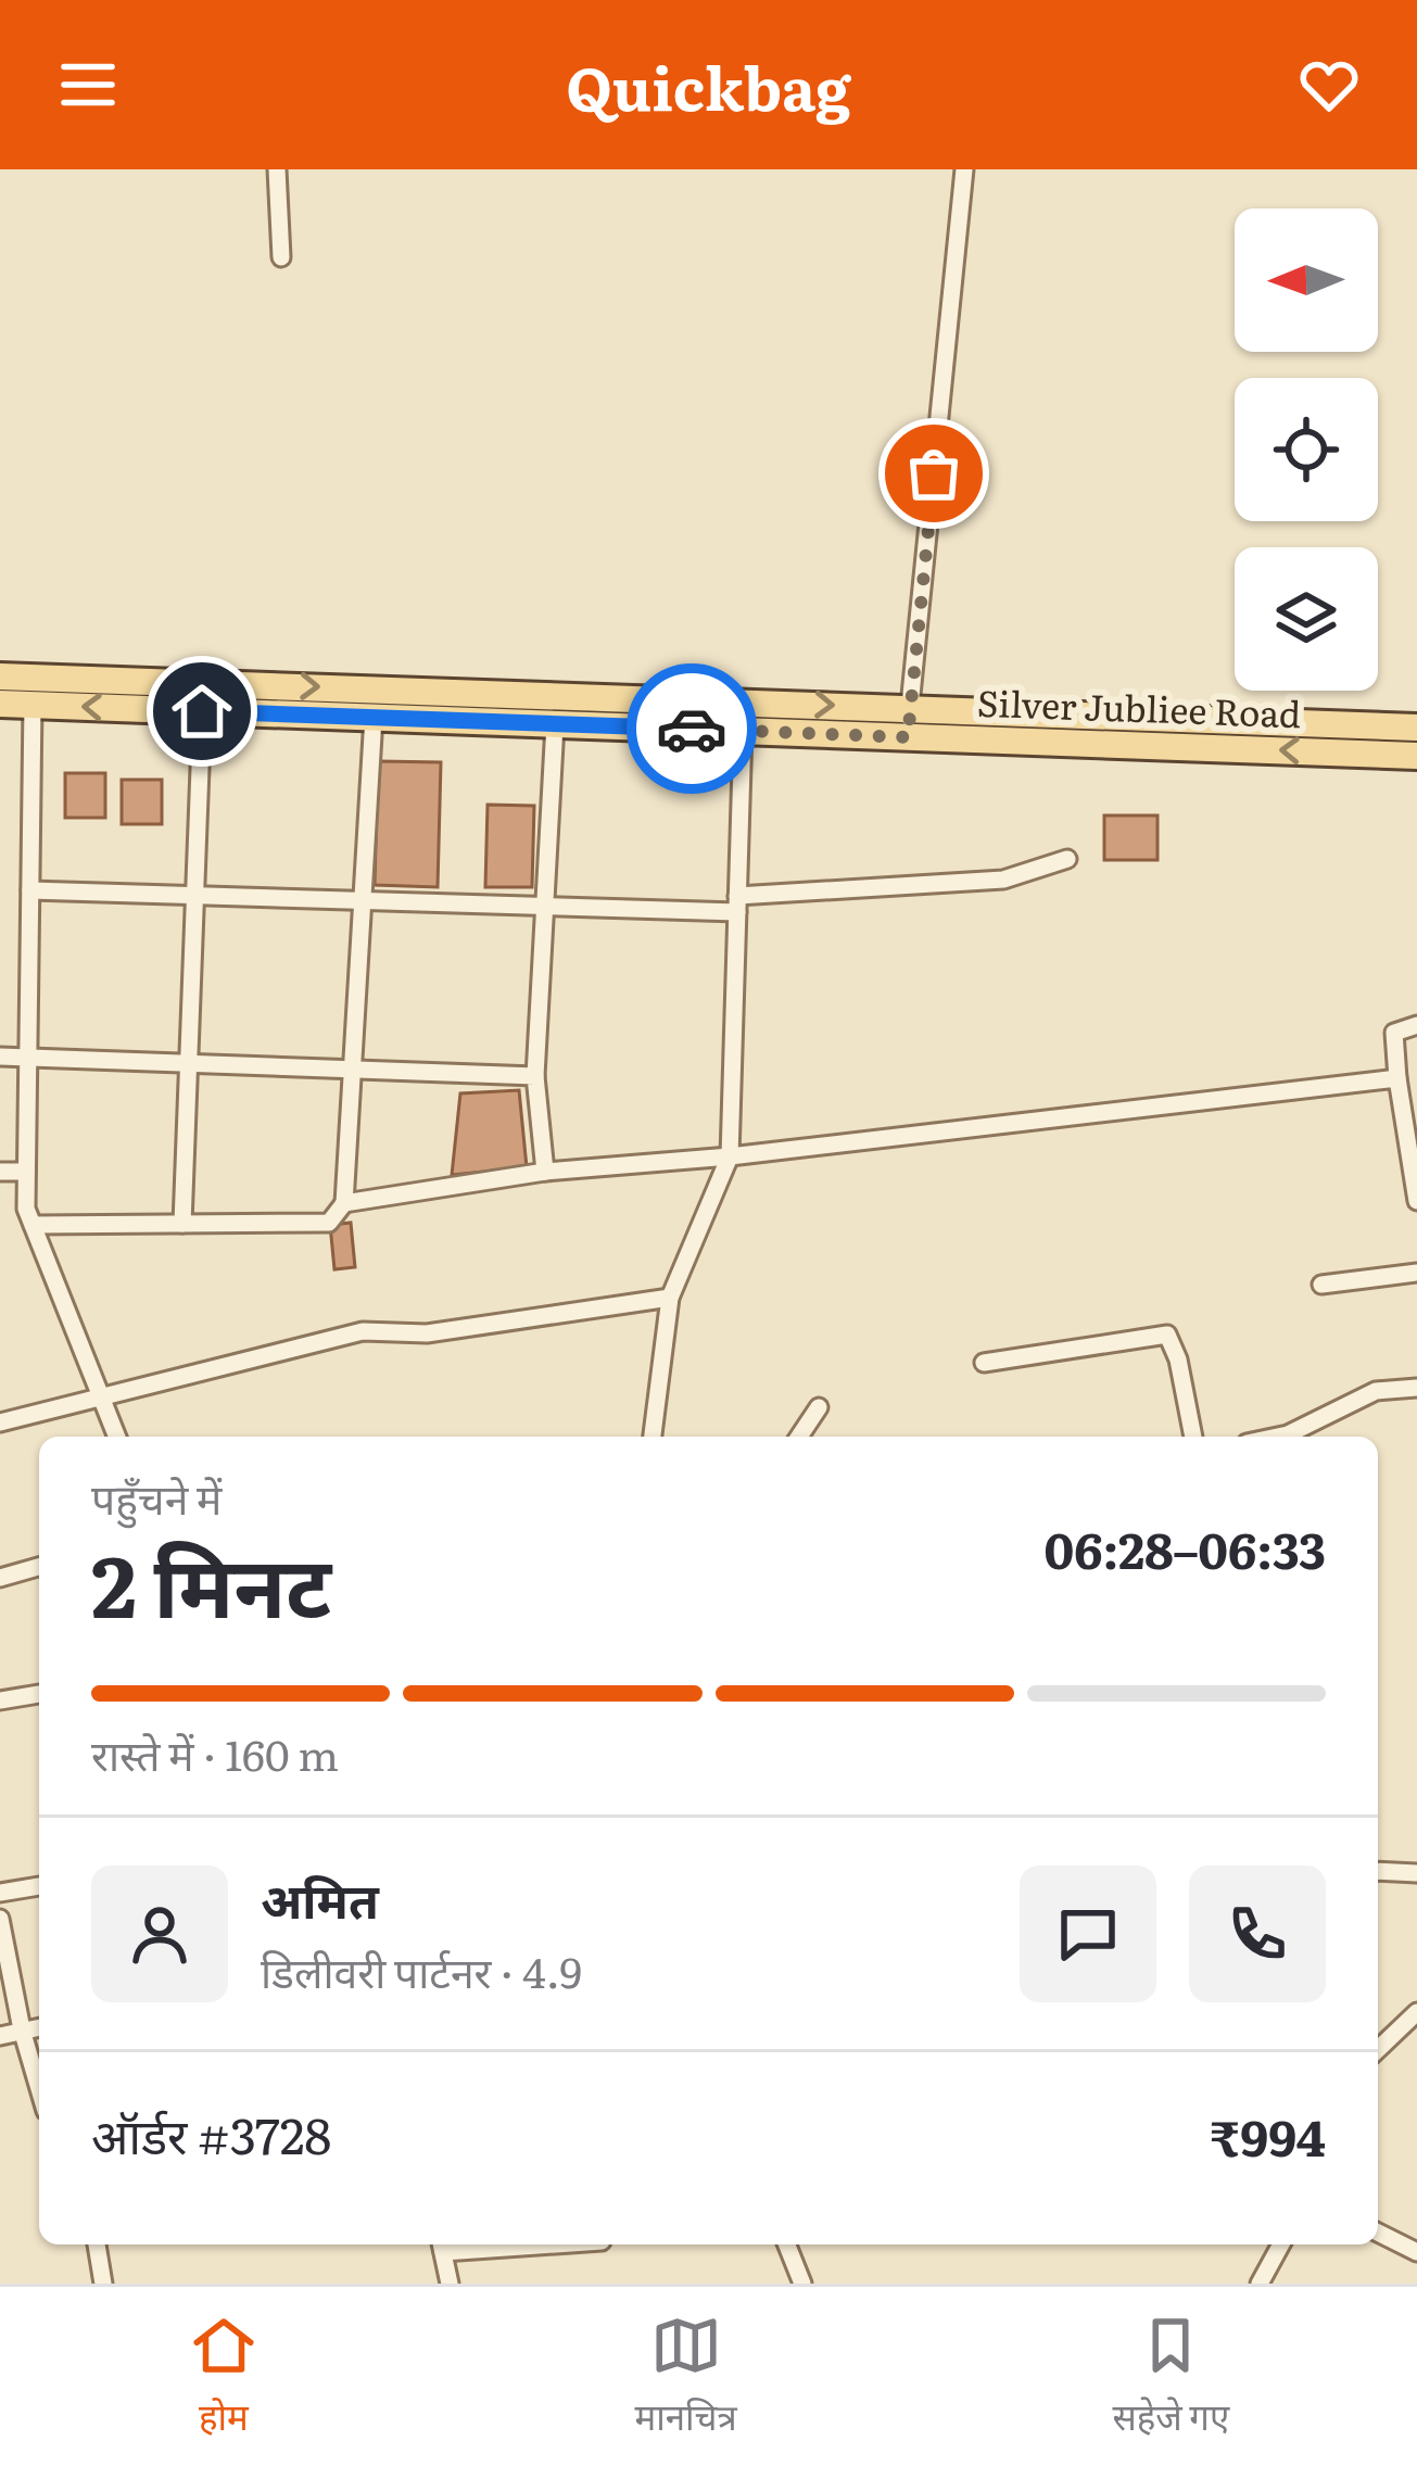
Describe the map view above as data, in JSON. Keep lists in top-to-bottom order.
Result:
{
  "streets": {
    "main road": ["Silver Jubliee Road"]
  },
  "north": "left",
  "page": {
    "header": "Quickbag",
    "heading": ["2 मिनट", "पहुँचने में", "06:28–06:33"],
    "panel": [
      "अमित",
      "डिलीवरी पार्टनर · 4.9",
      "ऑर्डर #3728",
      "₹994"
    ],
    "bar": "रास्ते में · 160 m",
    "tabs": ["होम", "मानचित्र", "सहेजे गए"]
  }
}
